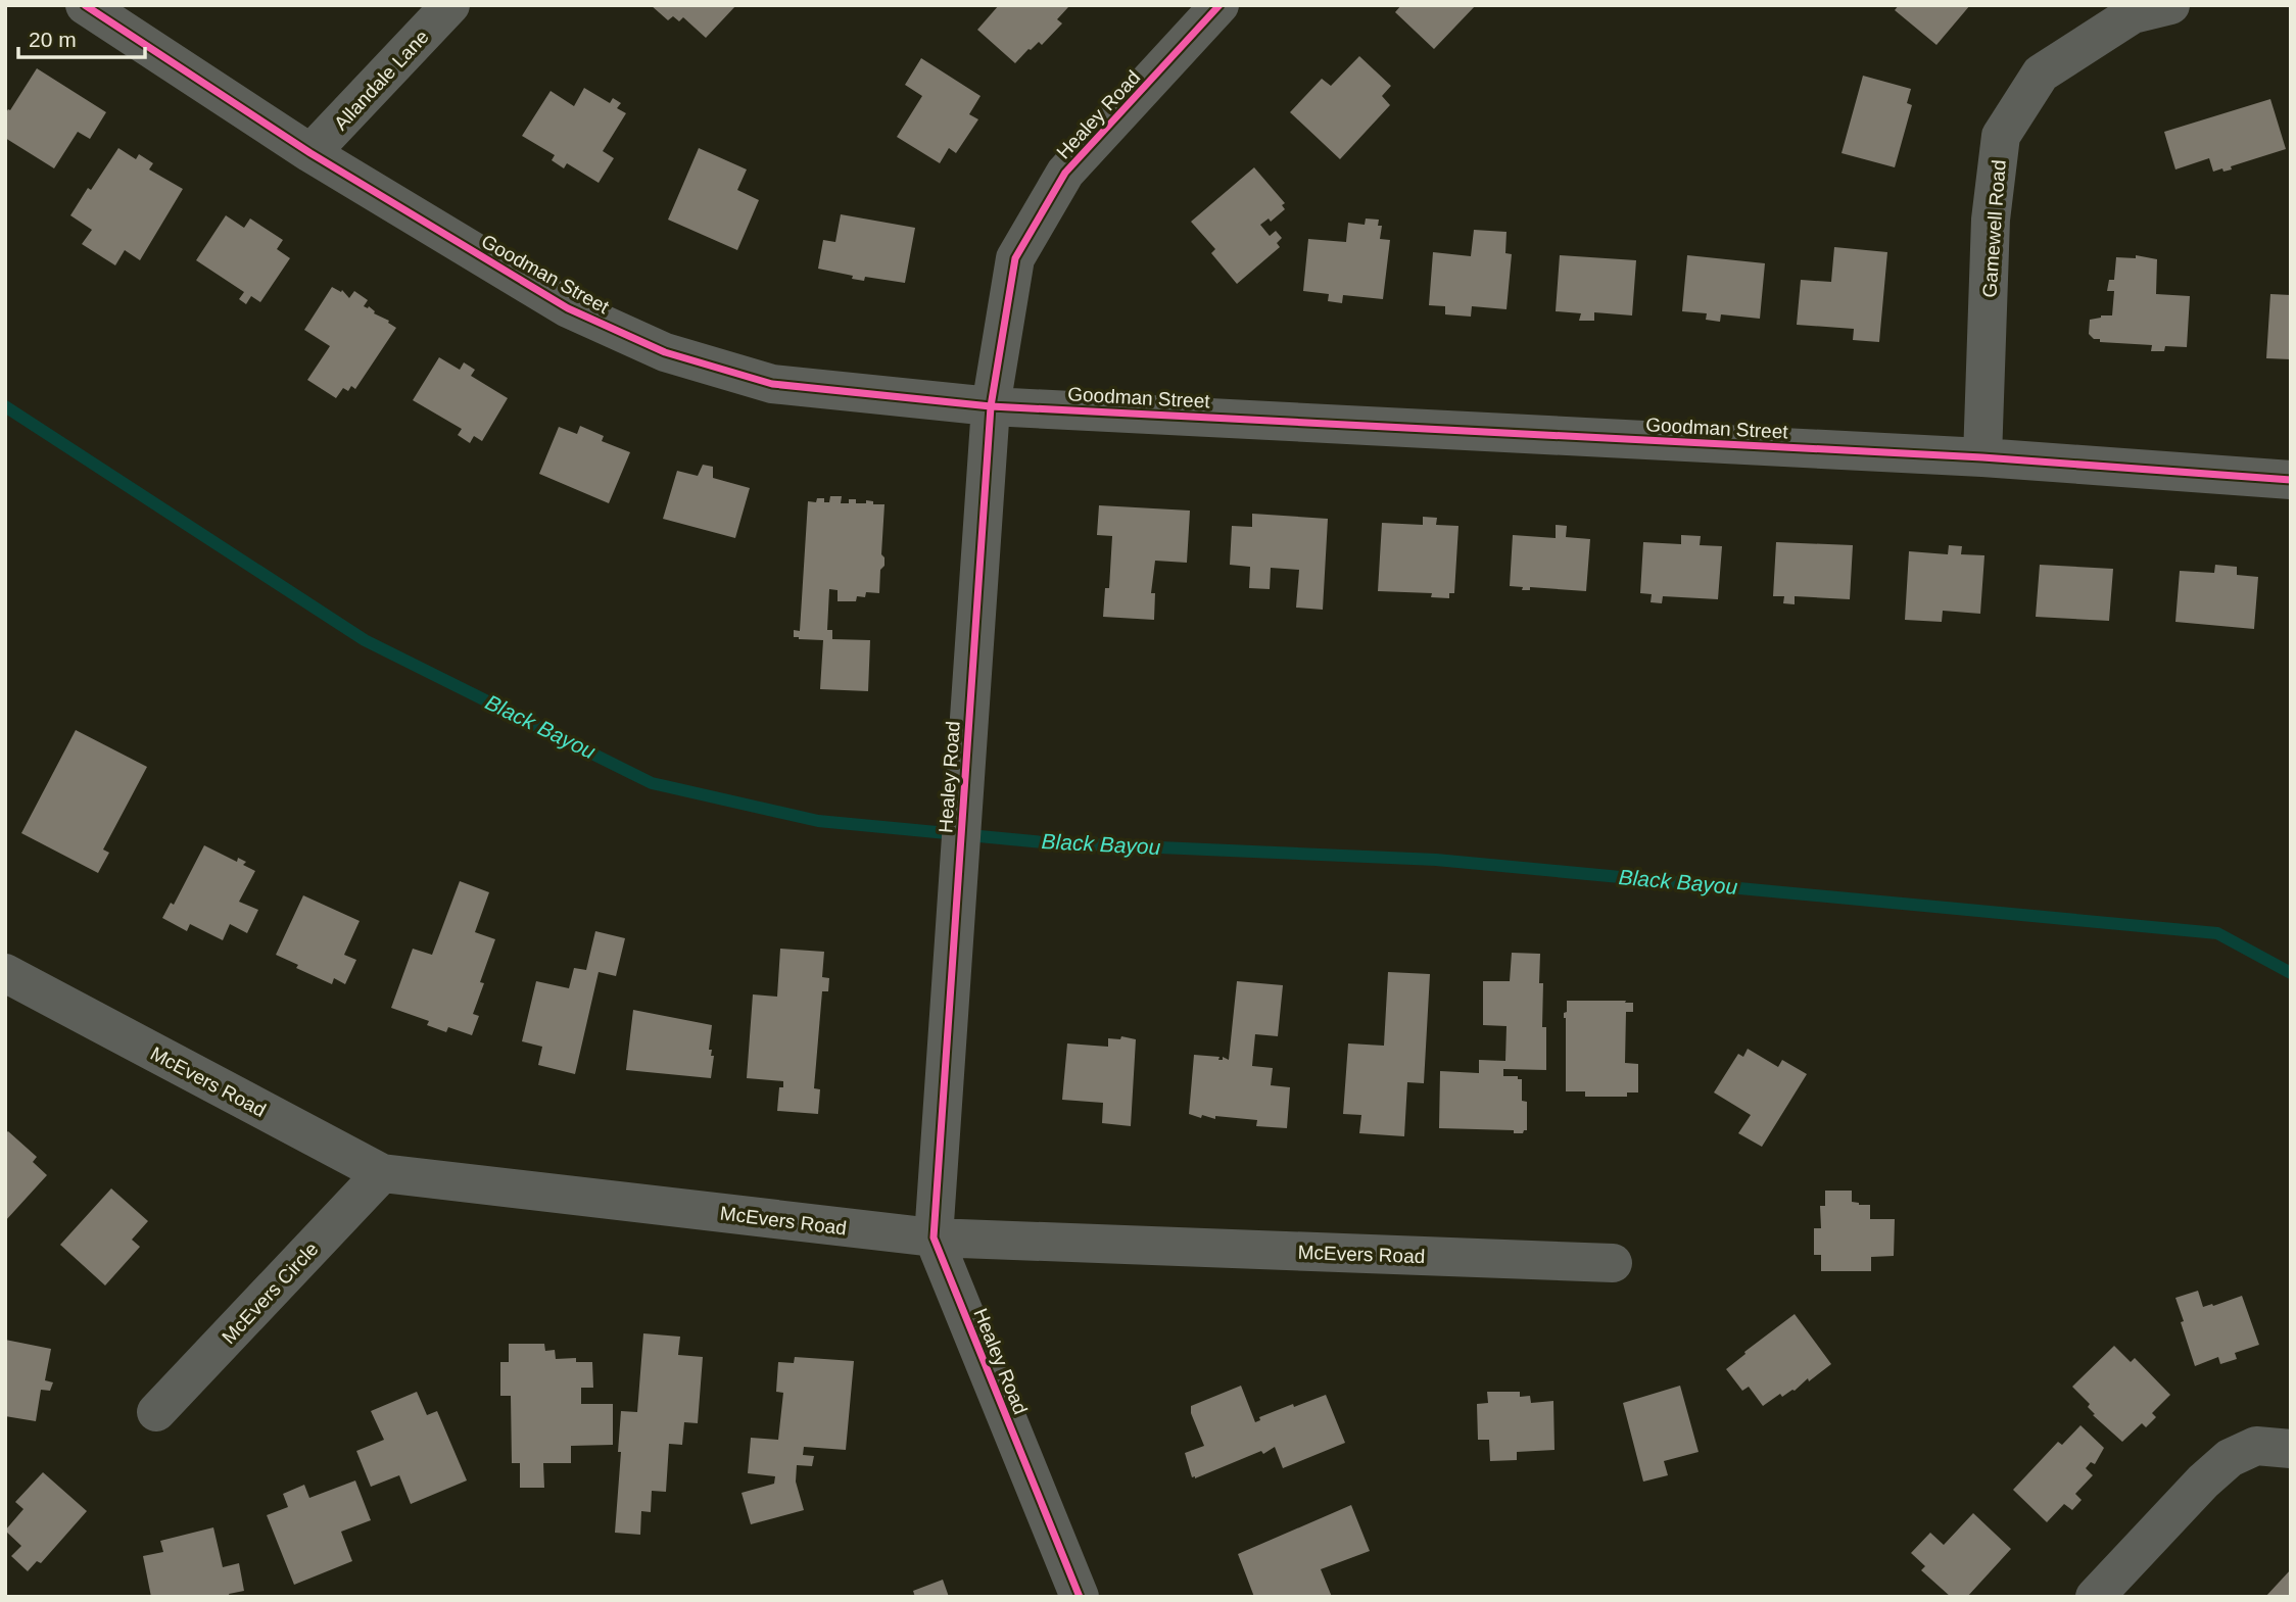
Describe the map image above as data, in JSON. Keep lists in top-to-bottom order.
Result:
{
  "streets": {
    "street": [
      "Allandale Lane",
      "Healey Road",
      "Gamewell Road",
      "Goodman Street",
      "McEvers Road",
      "McEvers Circle"
    ]
  },
  "crossings": [
    ["Allandale Lane", "Goodman Street"],
    ["Healey Road", "Goodman Street"],
    ["Healey Road", "McEvers Road"],
    ["Gamewell Road", "Goodman Street"],
    ["McEvers Road", "McEvers Circle"]
  ],
  "water": ["Black Bayou"],
  "scale_bar": "20 m"
}
